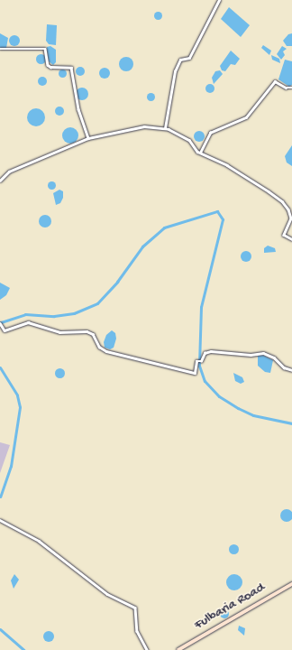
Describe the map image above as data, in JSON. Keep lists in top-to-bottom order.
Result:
{
  "streets": {
    "main road": ["Fulbaria Road"]
  }
}
